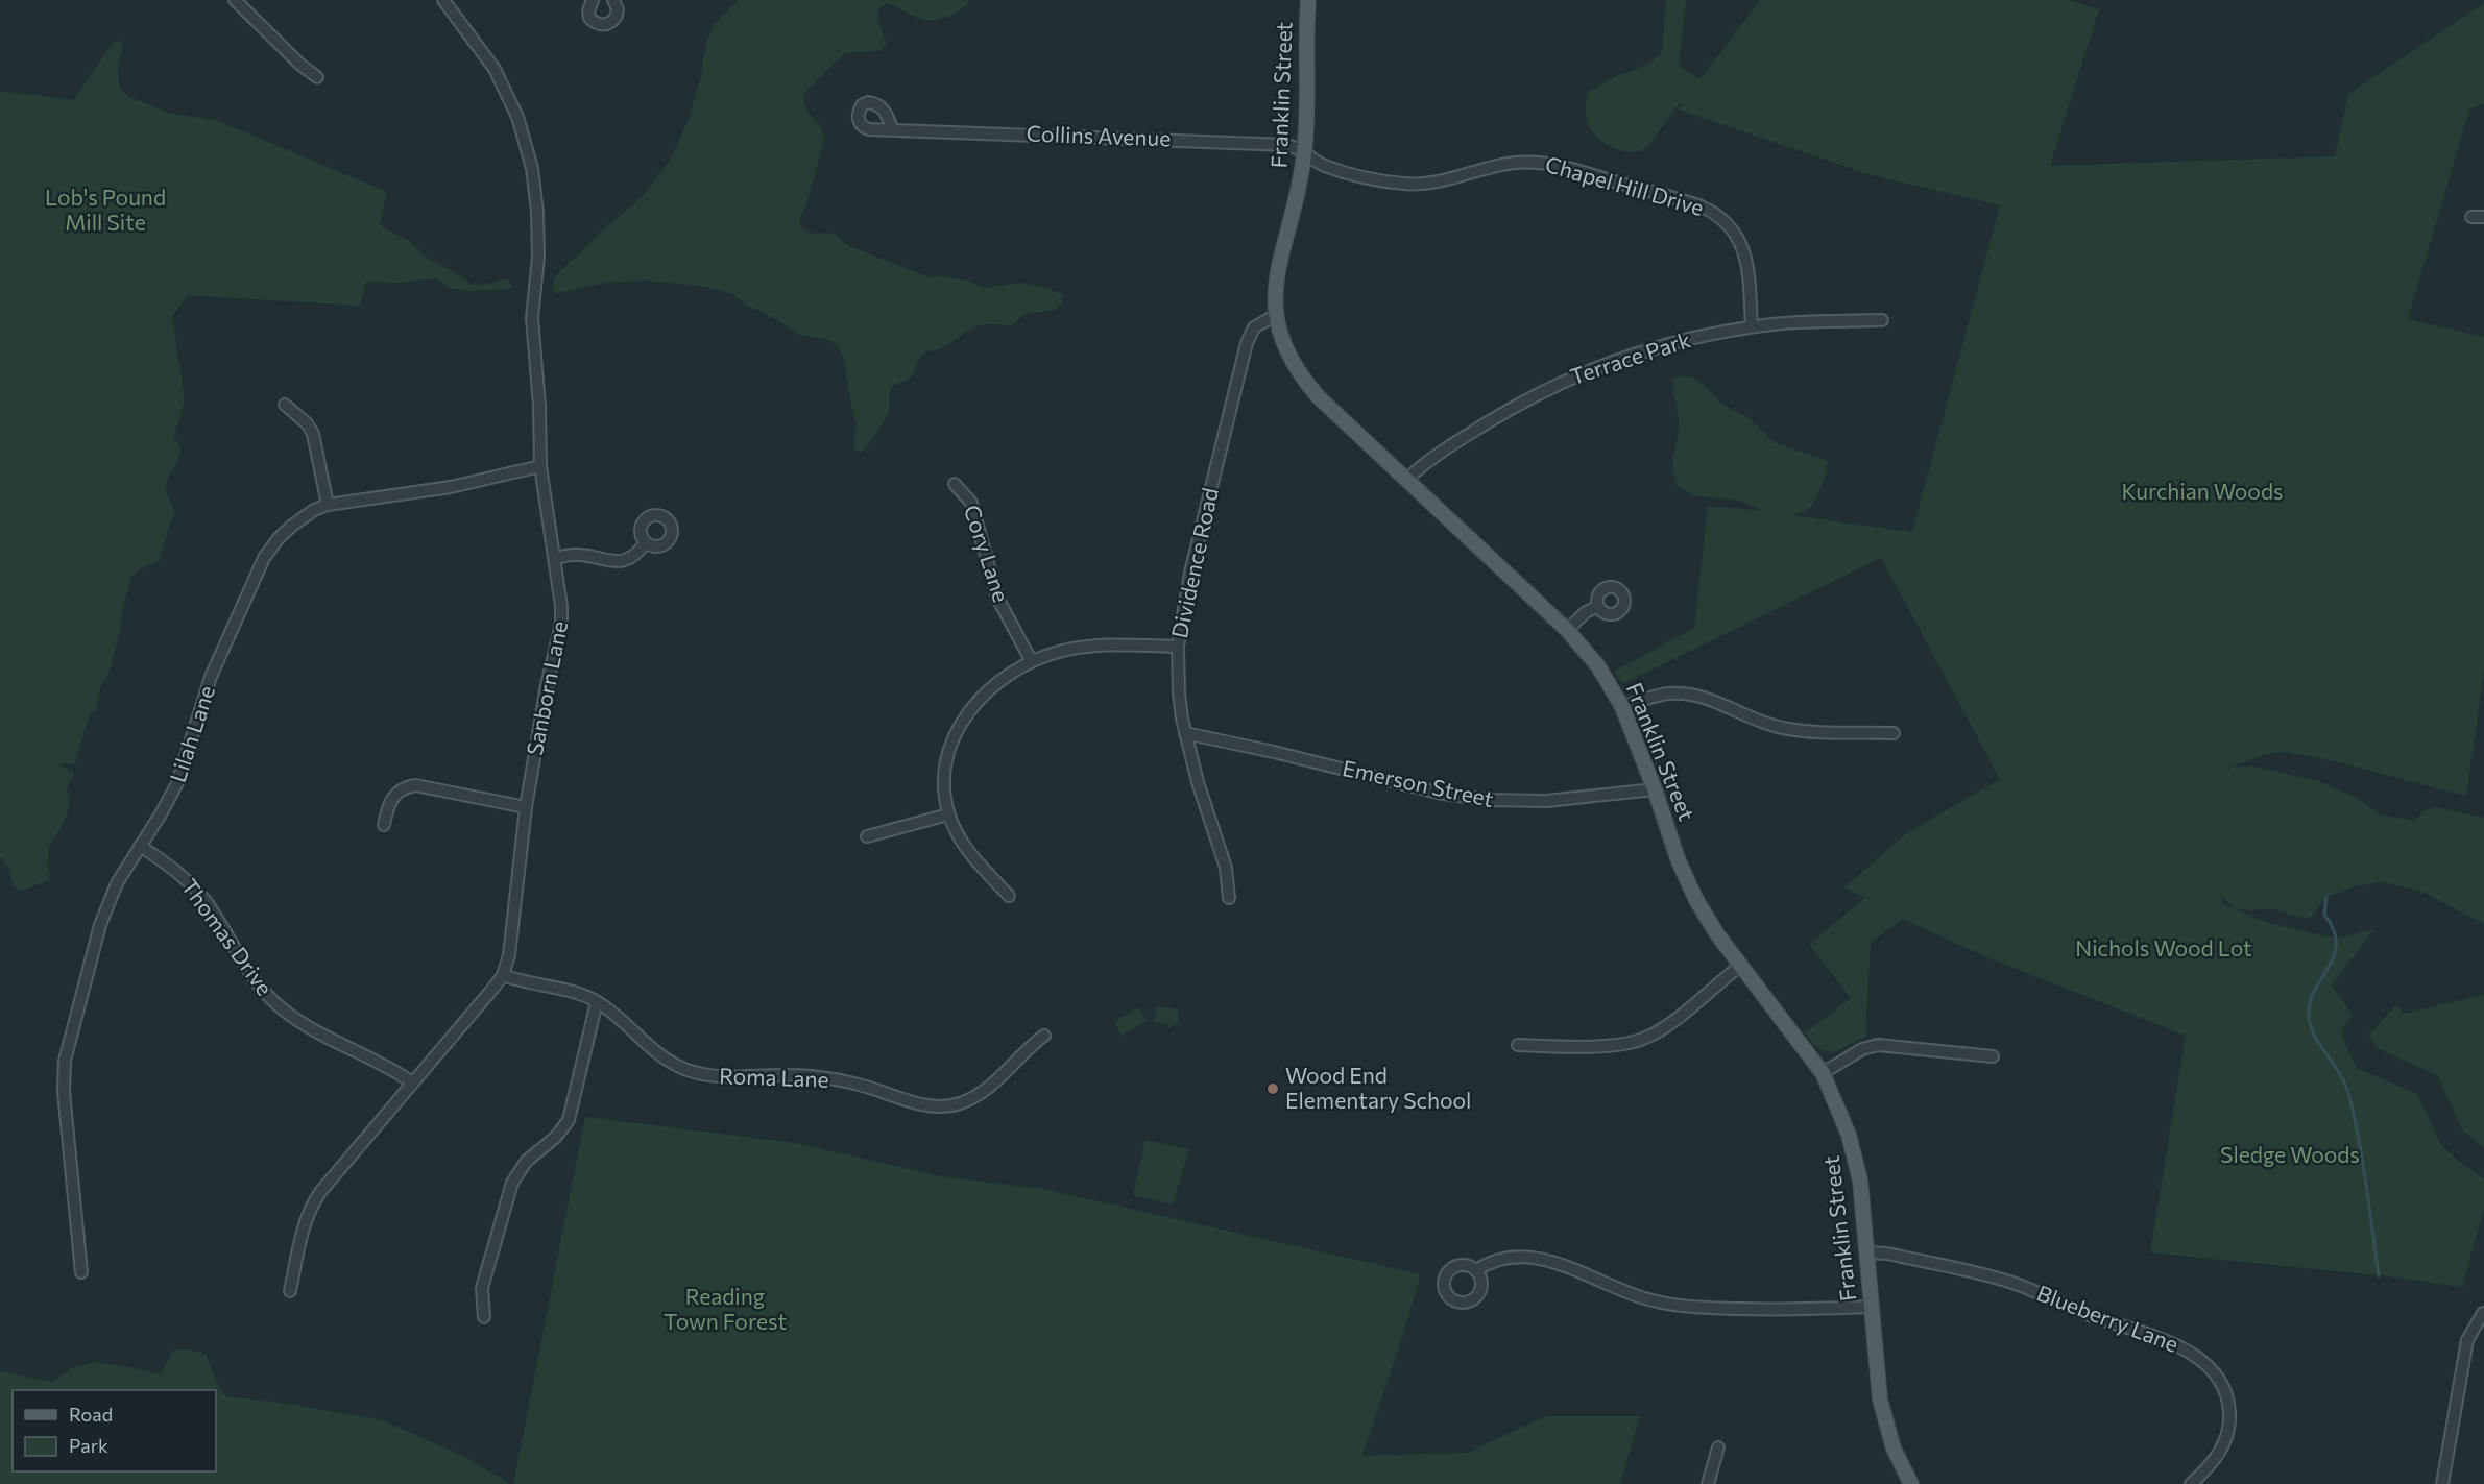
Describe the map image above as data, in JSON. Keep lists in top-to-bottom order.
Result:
{
  "streets": {
    "main road": ["Franklin Street"],
    "street": [
      "Collins Avenue",
      "Chapel Hill Drive",
      "Terrace Park",
      "Cory Lane",
      "Dividence Road",
      "Sanborn Lane",
      "Lilah Lane",
      "Emerson Street",
      "Thomas Drive",
      "Roma Lane",
      "Blueberry Lane"
    ]
  },
  "crossings": [
    ["Franklin Street", "Collins Avenue"],
    ["Franklin Street", "Chapel Hill Drive"],
    ["Franklin Street", "Terrace Park"],
    ["Franklin Street", "Dividence Road"],
    ["Franklin Street", "Emerson Street"],
    ["Franklin Street", "Blueberry Lane"],
    ["Collins Avenue", "Chapel Hill Drive"],
    ["Chapel Hill Drive", "Terrace Park"],
    ["Dividence Road", "Emerson Street"],
    ["Sanborn Lane", "Lilah Lane"],
    ["Sanborn Lane", "Thomas Drive"],
    ["Sanborn Lane", "Roma Lane"],
    ["Lilah Lane", "Thomas Drive"]
  ],
  "parks": [
    "Lob's Pound Mill Site",
    "Kurchian Woods",
    "Nichols Wood Lot",
    "Sledge Woods",
    "Reading Town Forest"
  ],
  "places": ["Wood End Elementary School"],
  "legend": ["Road", "Park"]
}
